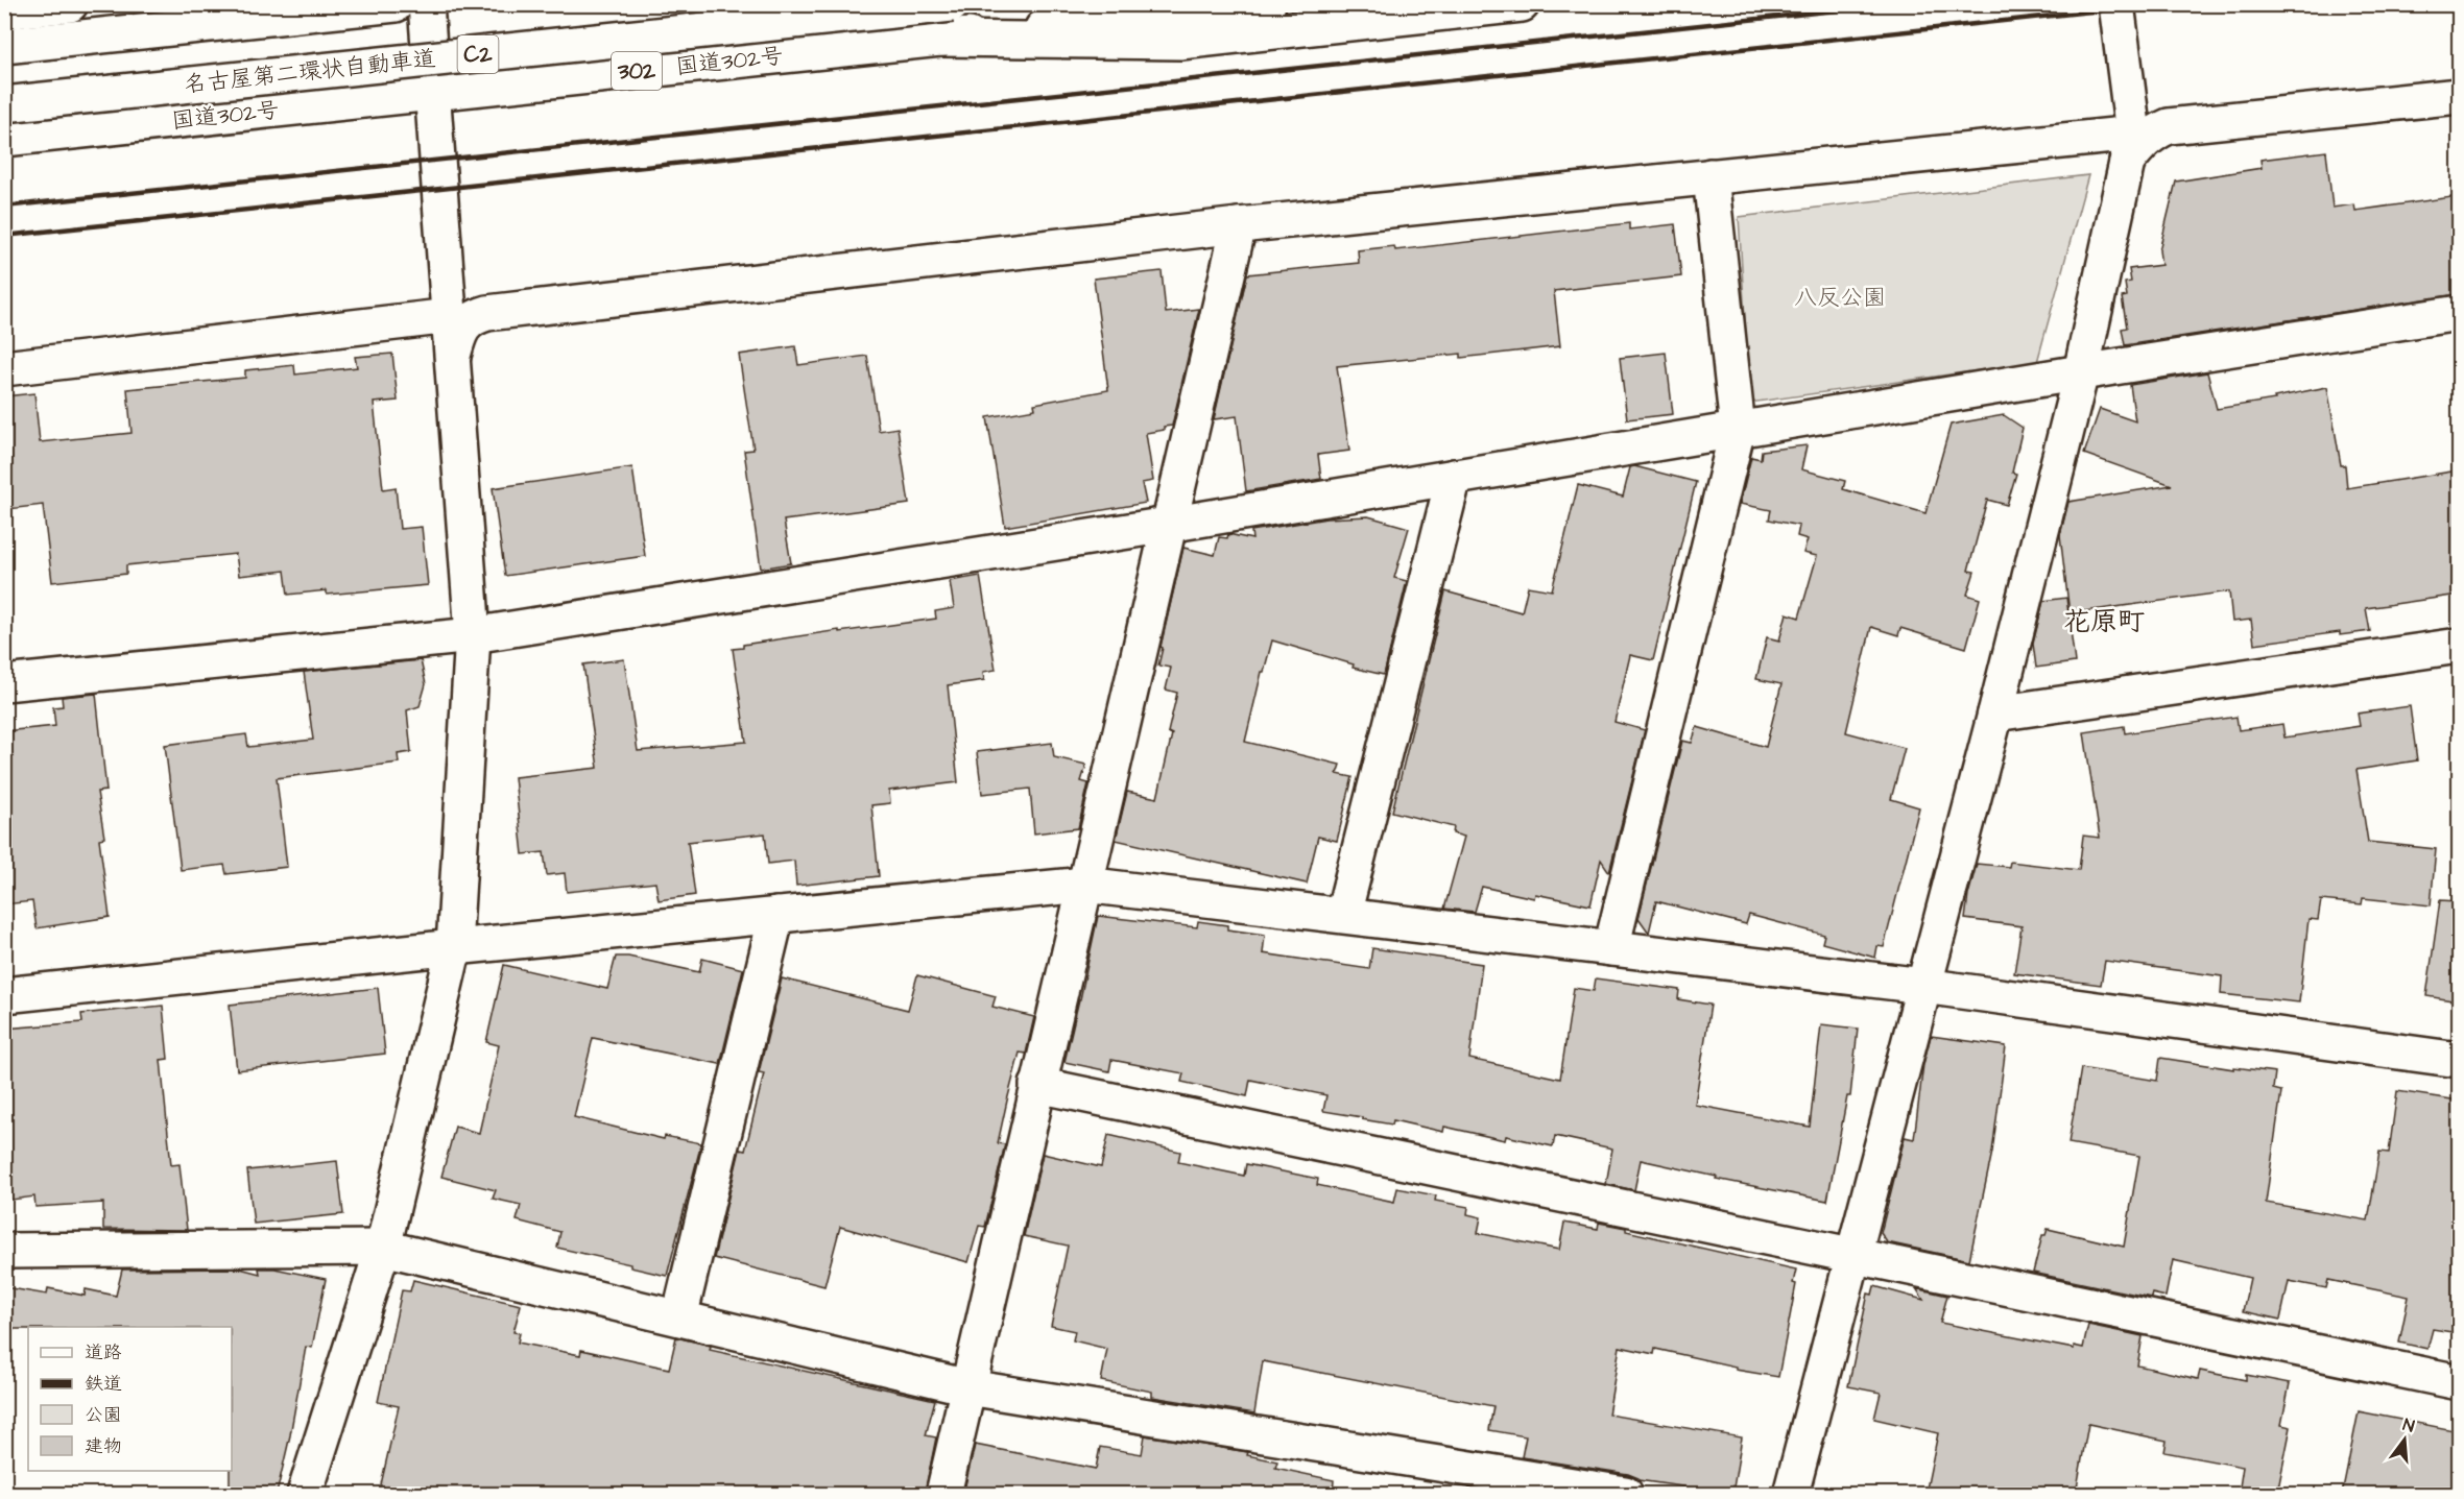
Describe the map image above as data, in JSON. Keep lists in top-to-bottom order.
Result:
{
  "streets": {
    "main road": [
      "C2",
      "国道302号",
      "302",
      "名古屋第二環状自動車道"
    ]
  },
  "districts": ["花原町"],
  "parks": ["八反公園"],
  "legend": [
    "道路",
    "鉄道",
    "公園",
    "建物"
  ],
  "north": "top"
}
